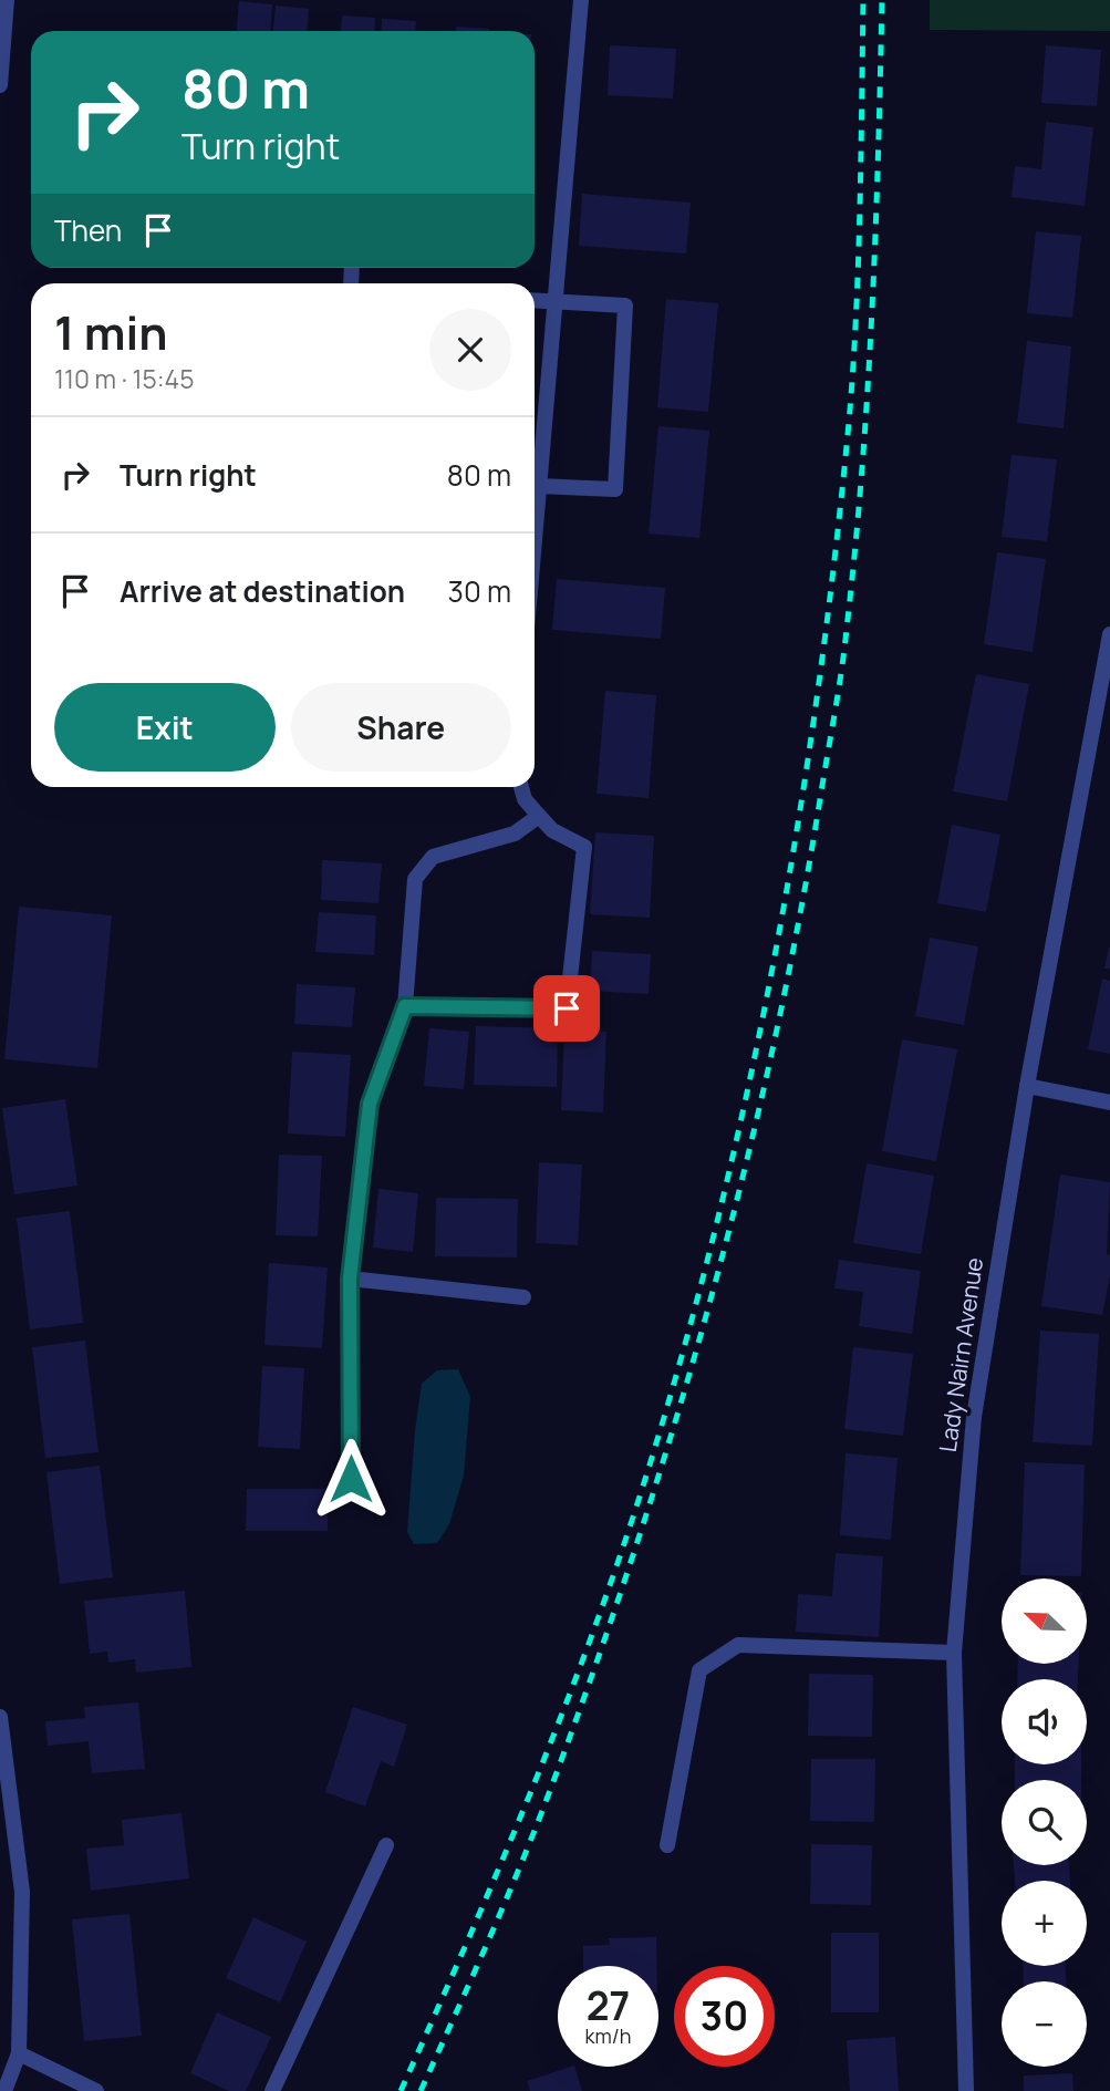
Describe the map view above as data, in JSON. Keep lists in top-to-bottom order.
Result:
{
  "streets": {
    "street": ["Lady Nairn Avenue"]
  },
  "north": "top left",
  "page": {
    "turn": ["80 m", "Turn right"],
    "then": "Then",
    "heading": ["1 min", "110 m · 15:45"],
    "list": [
      {
        "name": "Turn right",
        "value": "80 m"
      },
      {
        "name": "Arrive at destination",
        "value": "30 m"
      }
    ],
    "buttons": ["Exit", "Share"],
    "map_buttons": ["+", "−"],
    "speed": "27 km/h",
    "limit": "30"
  }
}
